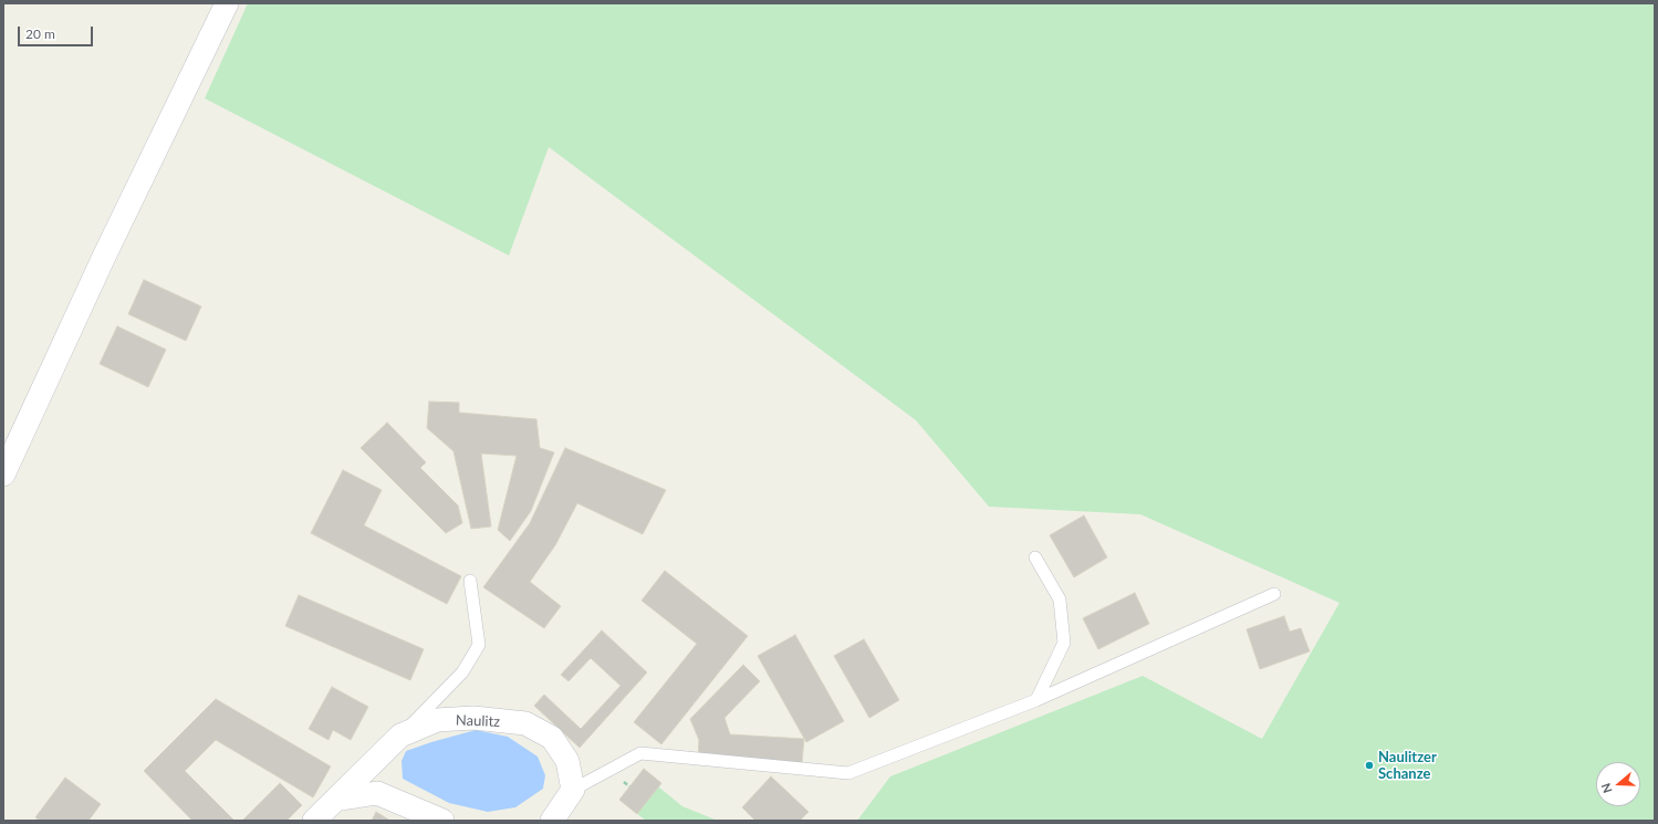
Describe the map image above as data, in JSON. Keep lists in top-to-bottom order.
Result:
{
  "streets": {
    "street": ["Naulitz"]
  },
  "places": ["Naulitzer Schanze"],
  "scale_bar": "20 m",
  "north": "left"
}
